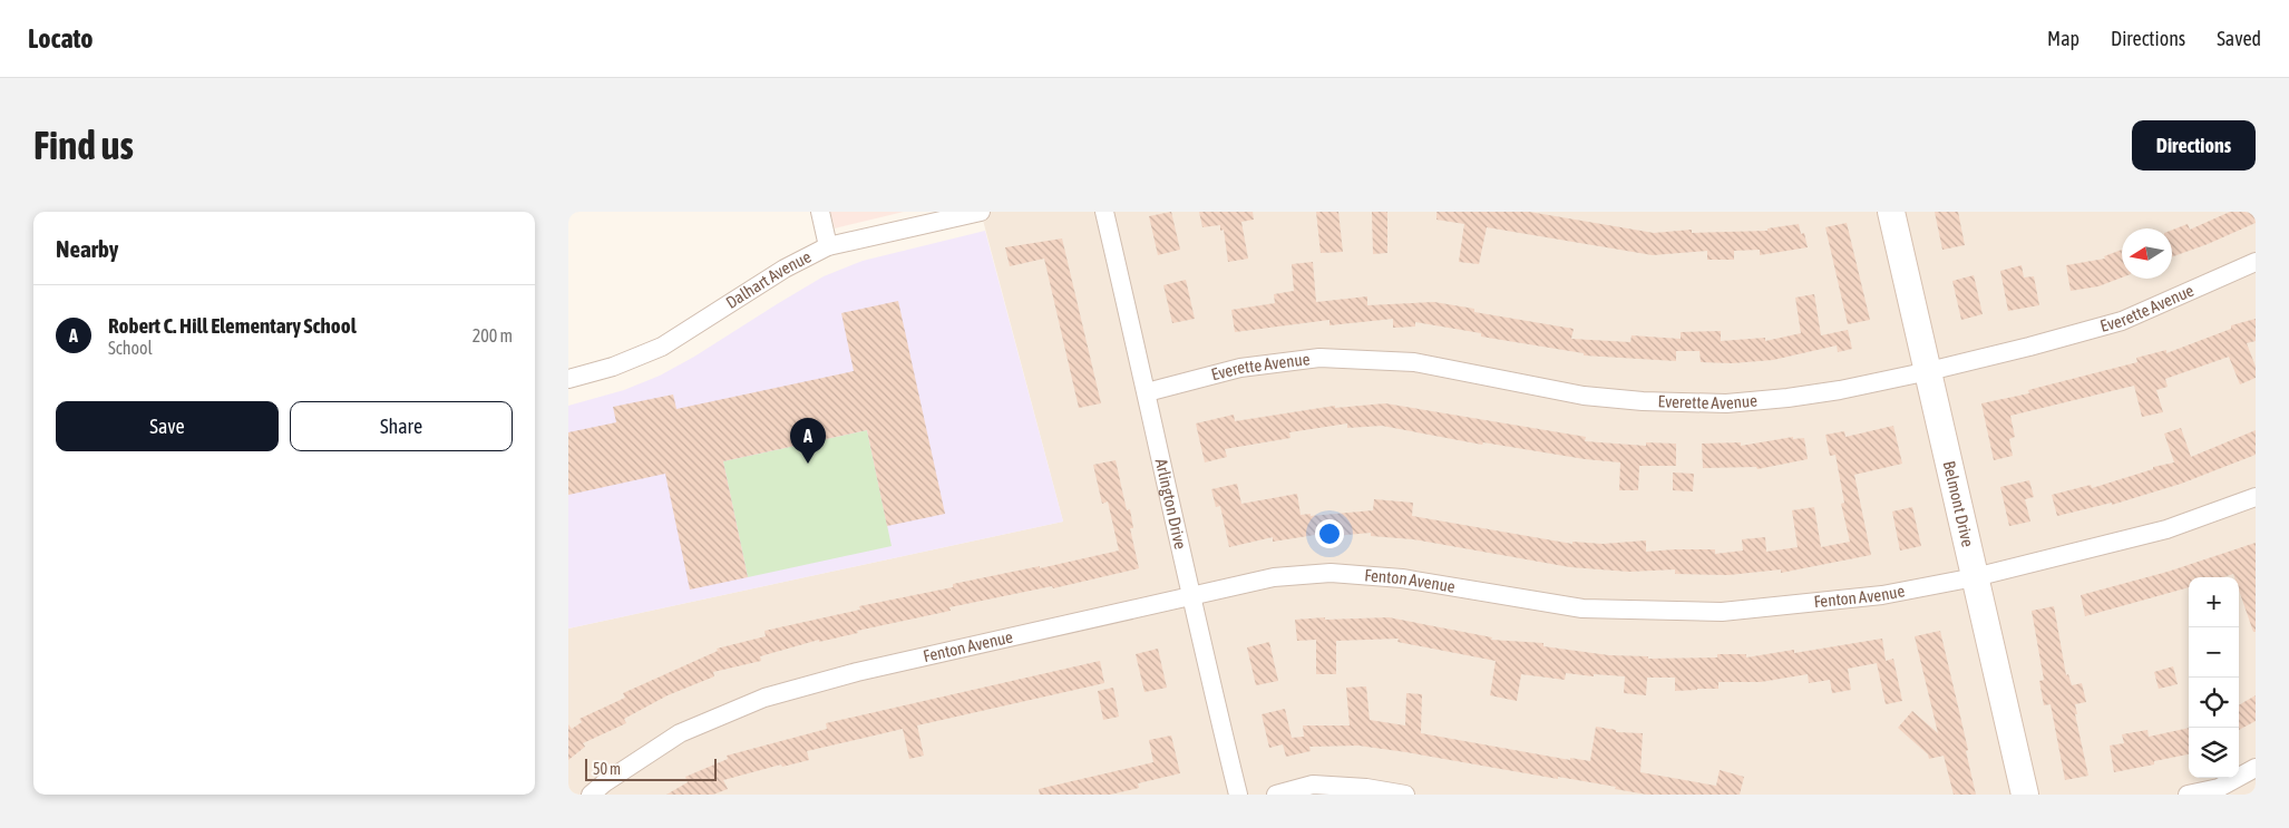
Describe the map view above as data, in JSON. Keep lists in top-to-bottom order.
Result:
{
  "streets": {
    "street": [
      "Dalhart Avenue",
      "Everette Avenue",
      "Belmont Drive",
      "Arlington Drive",
      "Fenton Avenue"
    ]
  },
  "crossings": [
    ["Everette Avenue", "Belmont Drive"],
    ["Everette Avenue", "Arlington Drive"],
    ["Belmont Drive", "Fenton Avenue"],
    ["Arlington Drive", "Fenton Avenue"]
  ],
  "scale_bar": "50 m",
  "north": "left",
  "page": {
    "header": "Locato",
    "nav": ["Map", "Directions", "Saved"],
    "buttons": [
      "Directions",
      ["Save", "Share"]
    ],
    "title": "Find us",
    "heading": "Nearby",
    "list": [
      {
        "mark": "A",
        "name": "Robert C. Hill Elementary School",
        "note": "School",
        "value": "200 m"
      }
    ],
    "pins": "A",
    "map_buttons": ["+", "−"],
    "scale": "50 m"
  }
}
